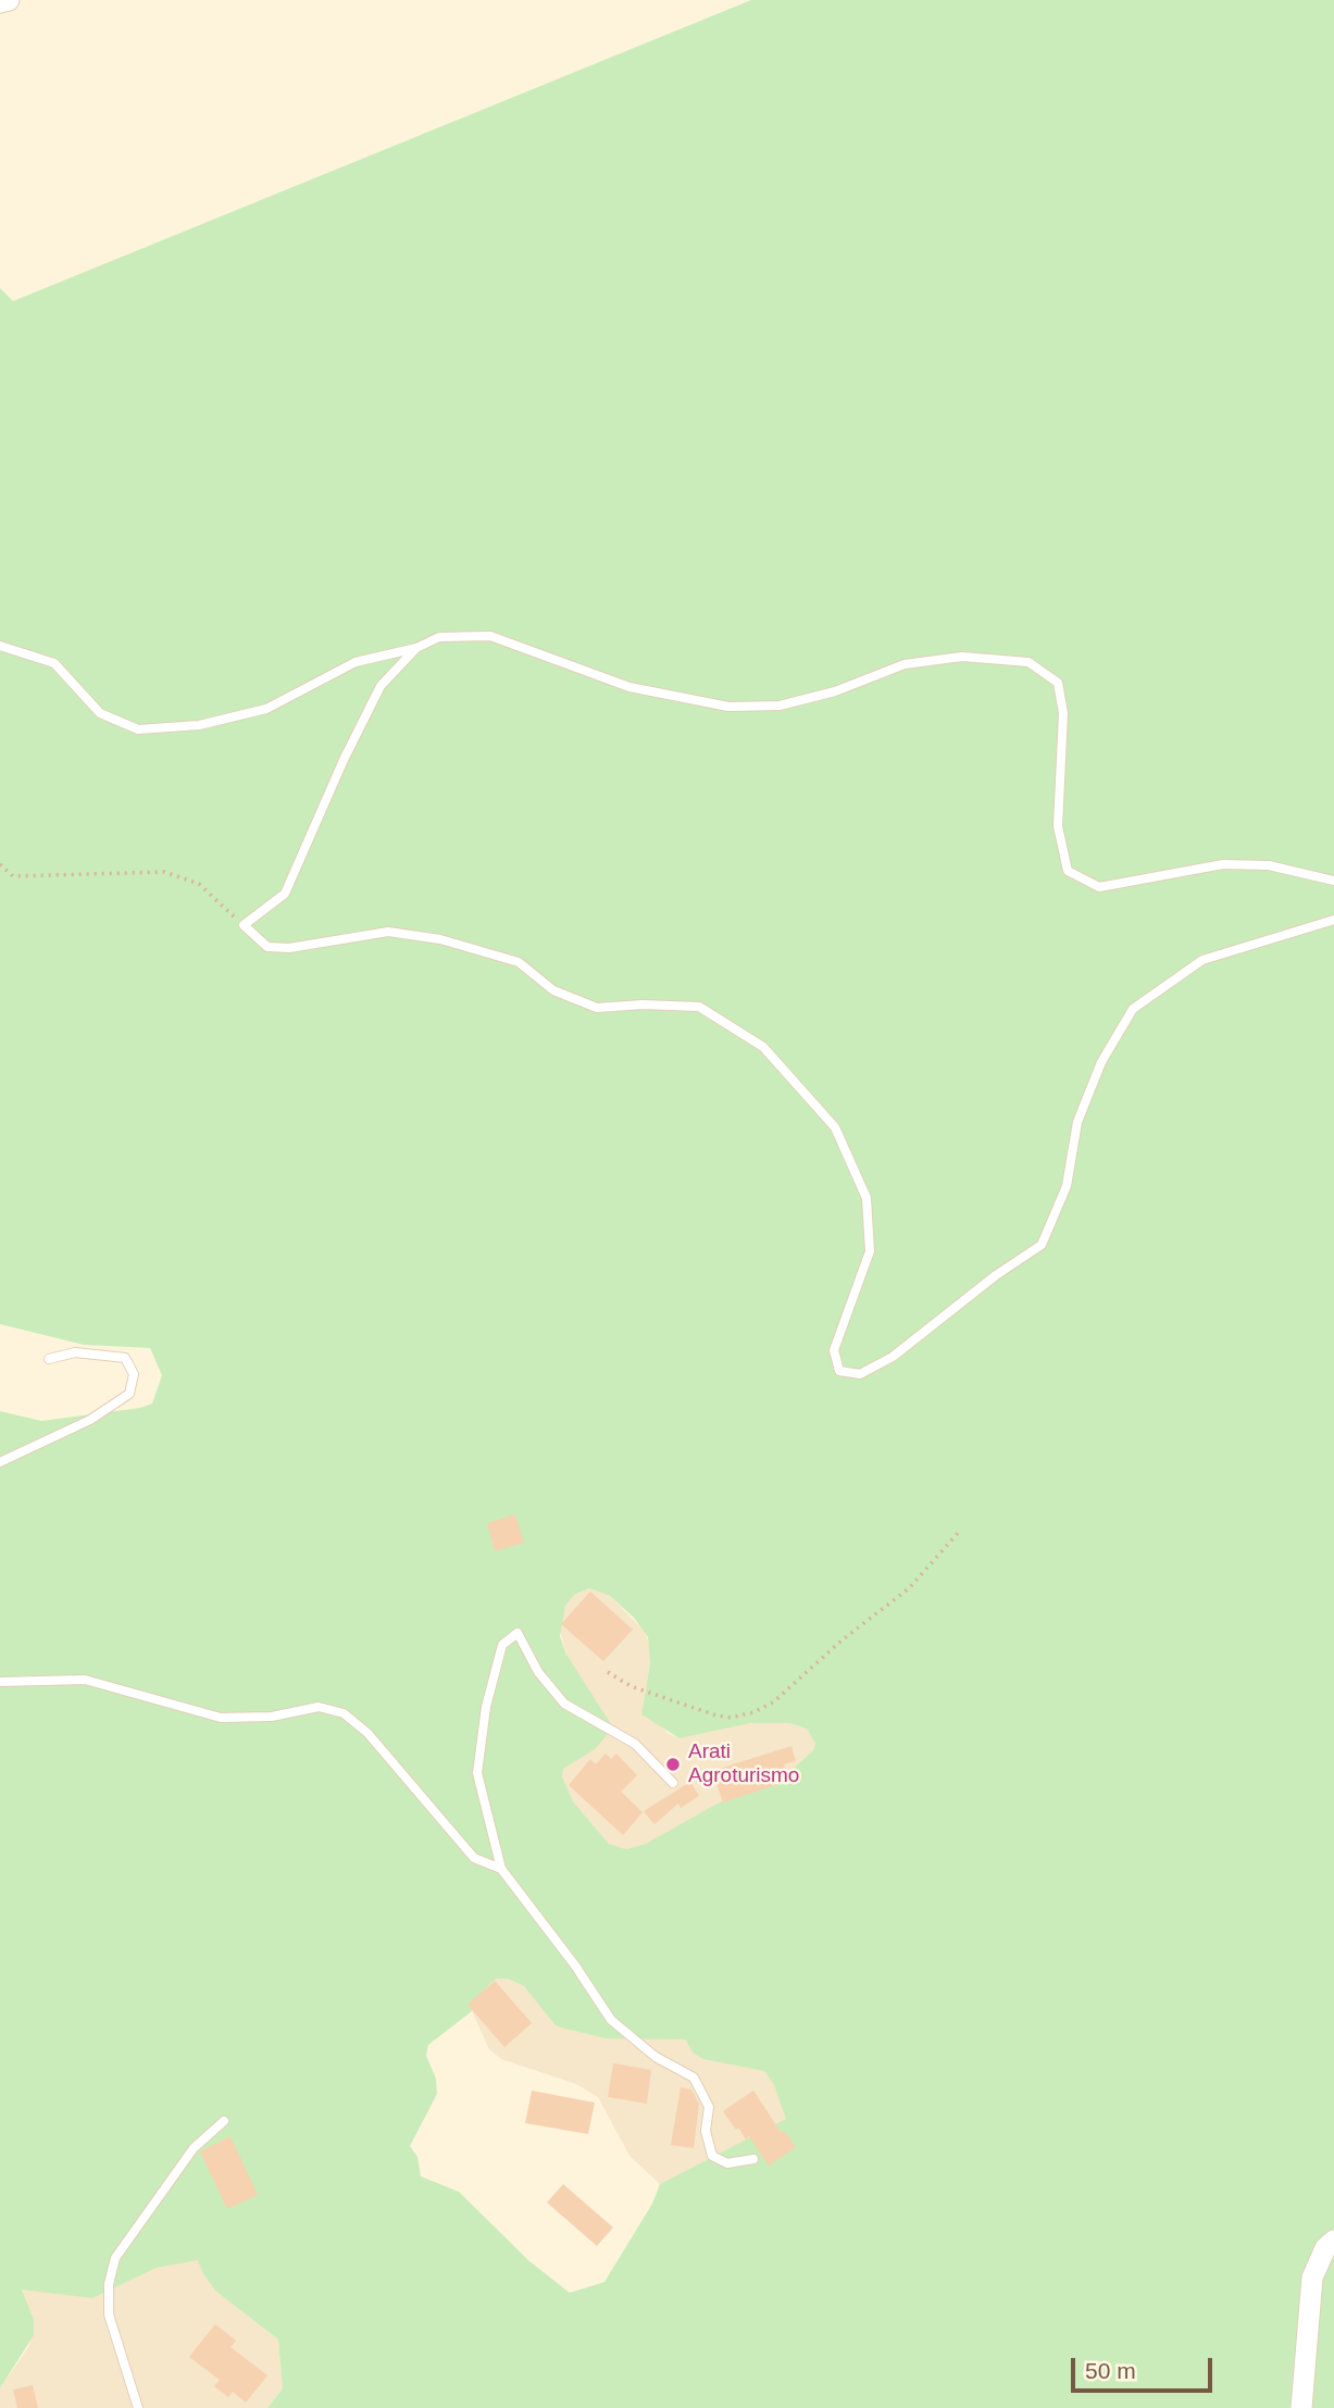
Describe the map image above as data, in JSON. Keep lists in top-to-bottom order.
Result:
{
  "places": ["Arati Agroturismo"],
  "scale_bar": "50 m"
}
